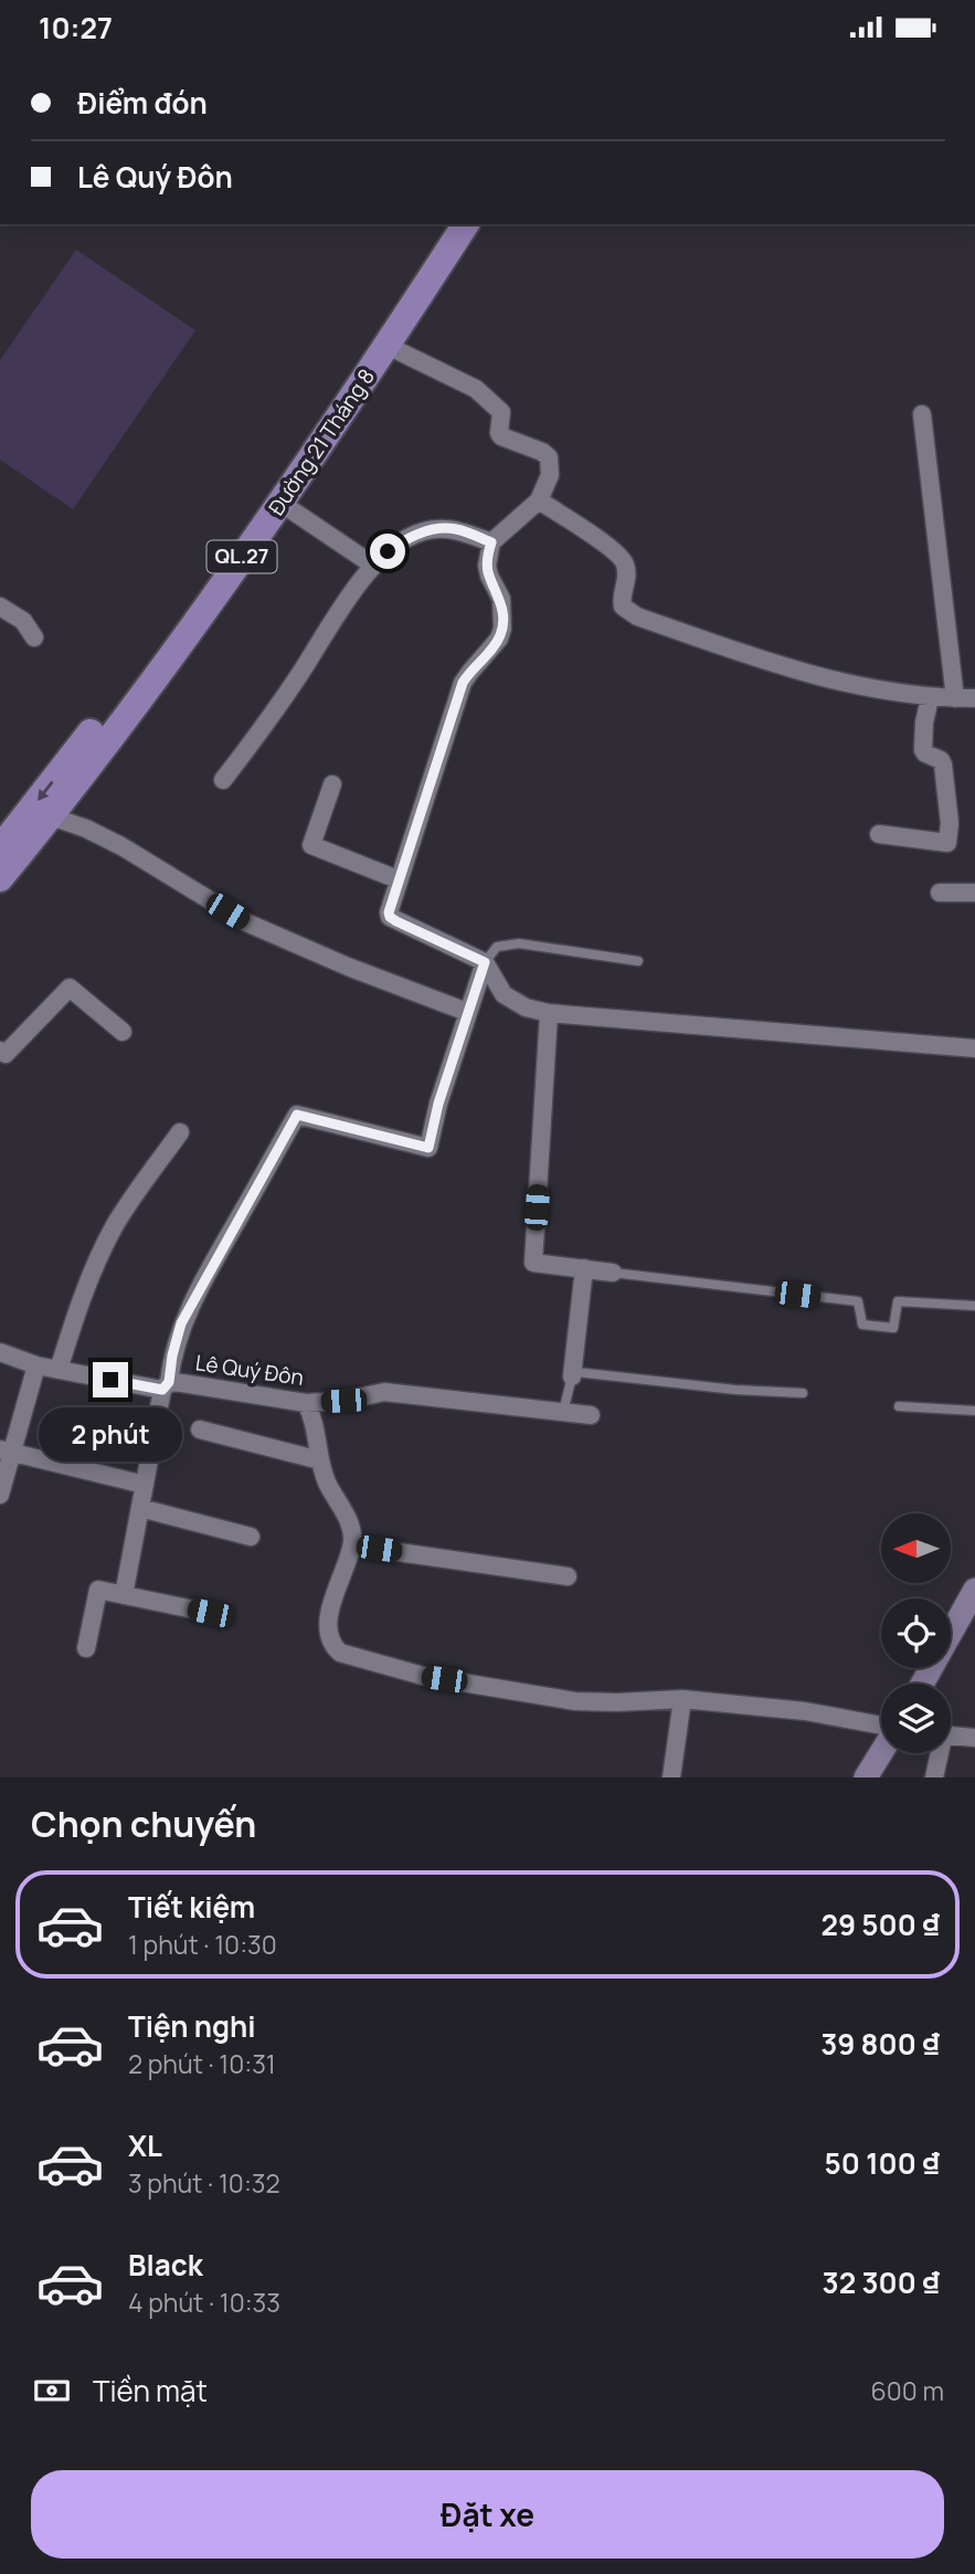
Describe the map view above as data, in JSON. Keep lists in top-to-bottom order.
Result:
{
  "streets": {
    "main road": ["Đường 21 Tháng 8", "QL.27"],
    "street": ["Lê Quý Đôn"]
  },
  "north": "left",
  "page": {
    "status": "10:27",
    "banner": ["Điểm đón", "Lê Quý Đôn"],
    "bubble": "2 phút",
    "heading": "Chọn chuyến",
    "list": [
      {
        "name": "Tiết kiệm",
        "note": "1 phút · 10:30",
        "value": "29 500 ₫"
      },
      {
        "name": "Tiện nghi",
        "note": "2 phút · 10:31",
        "value": "39 800 ₫"
      },
      {
        "name": "XL",
        "note": "3 phút · 10:32",
        "value": "50 100 ₫"
      },
      {
        "name": "Black",
        "note": "4 phút · 10:33",
        "value": "32 300 ₫"
      }
    ],
    "pay": ["Tiền mặt", "600 m"],
    "buttons": "Đặt xe"
  }
}
